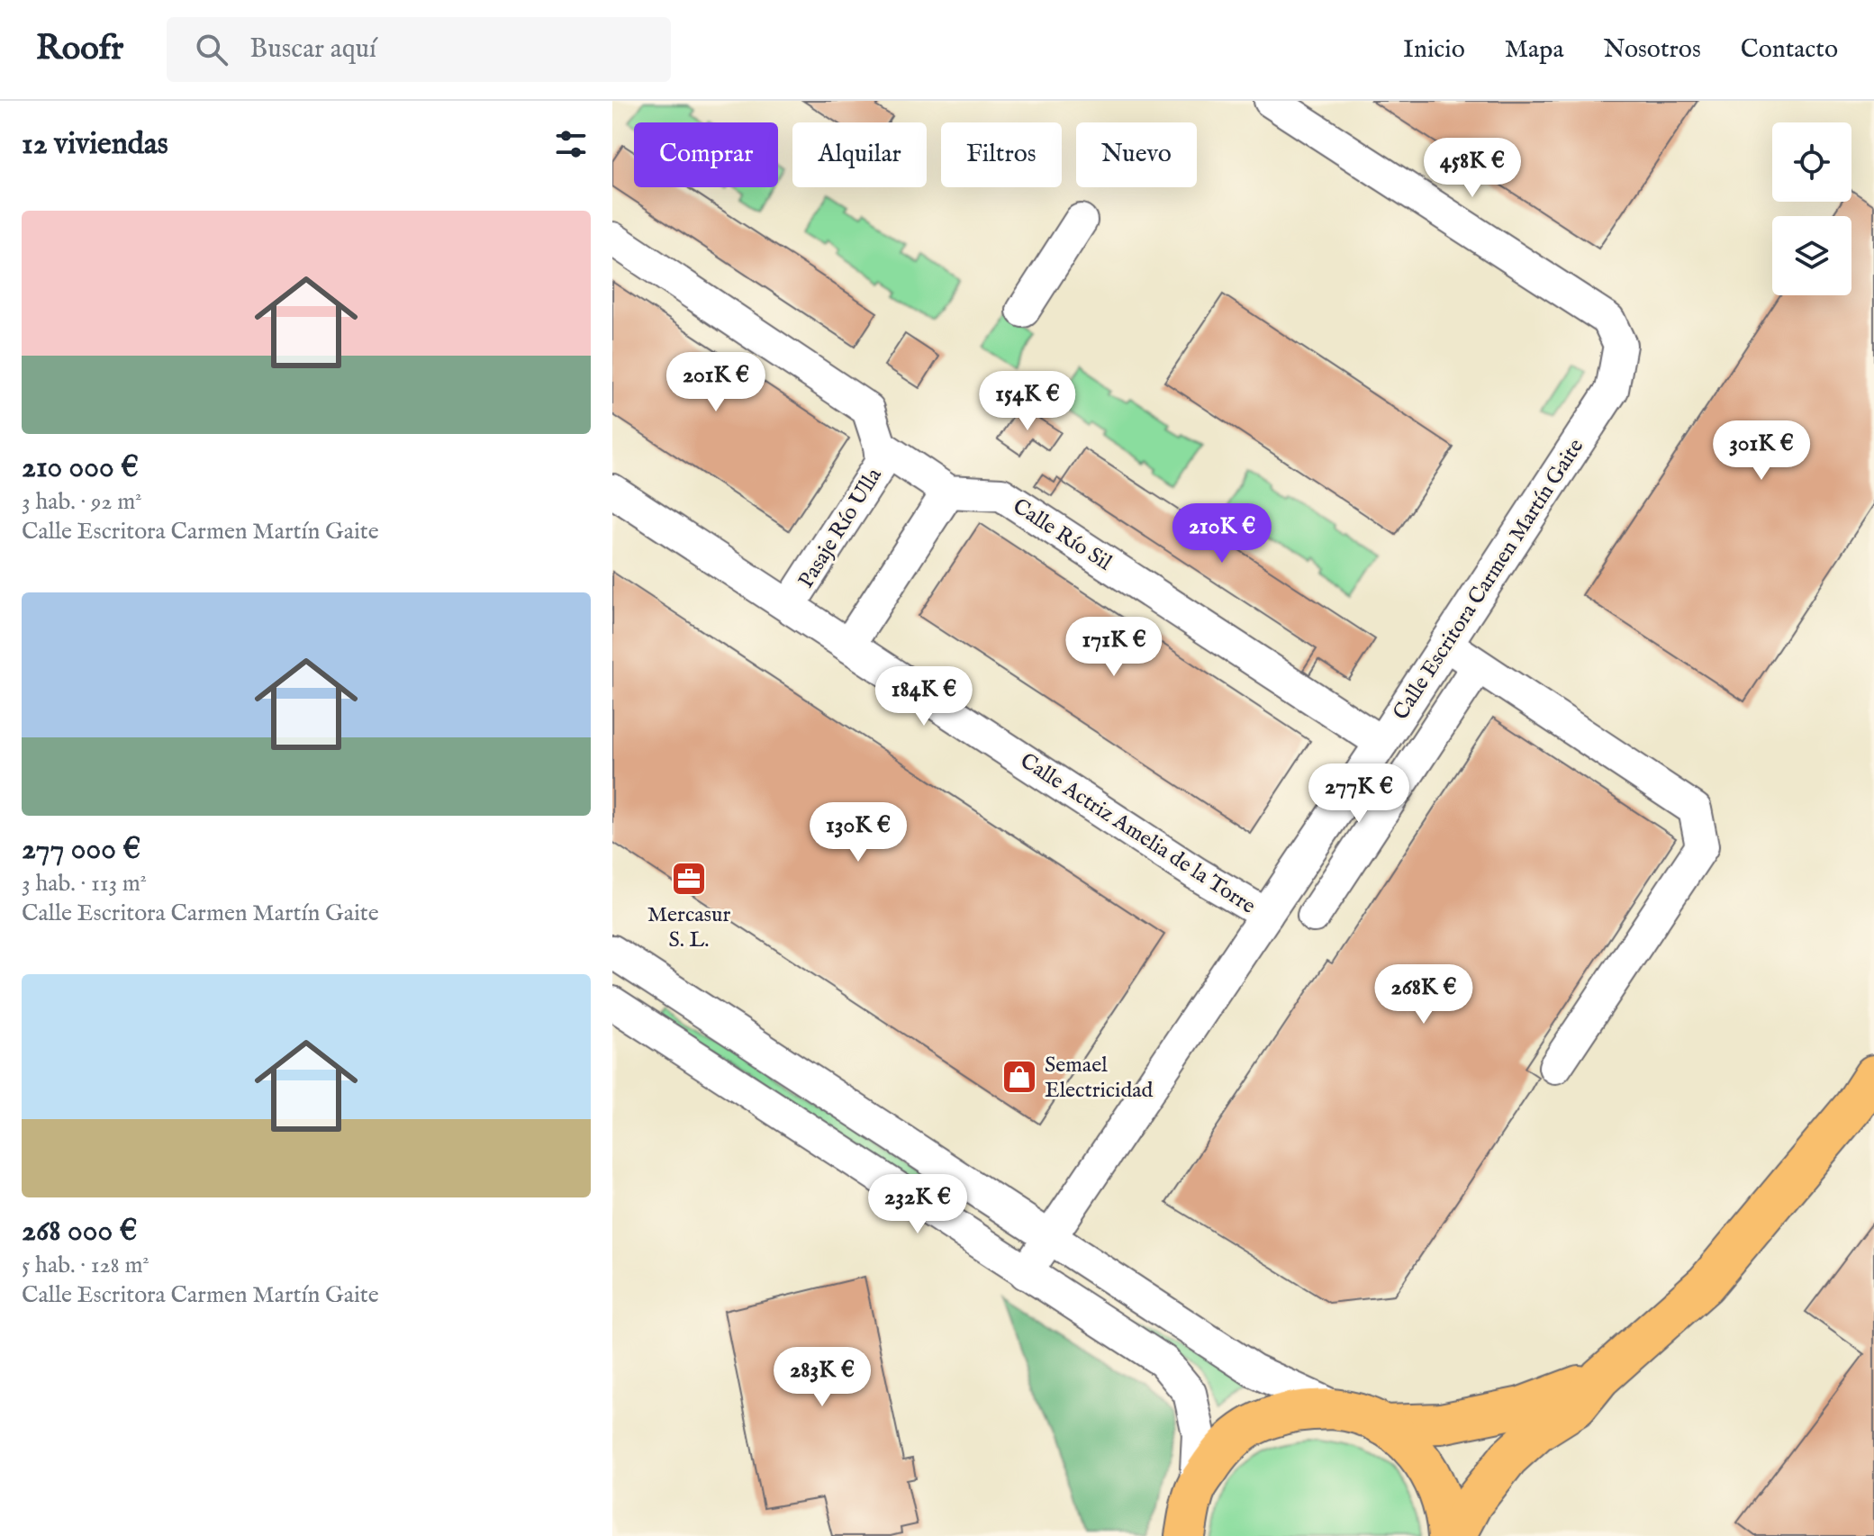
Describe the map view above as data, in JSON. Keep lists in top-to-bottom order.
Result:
{
  "streets": {
    "street": [
      "Pasaje Río Ulla",
      "Calle Río Sil",
      "Calle Escritora Carmen Martín Gaite",
      "Calle Actriz Amelia de la Torre"
    ]
  },
  "crossings": [
    ["Pasaje Río Ulla", "Calle Actriz Amelia de la Torre"],
    ["Calle Río Sil", "Calle Escritora Carmen Martín Gaite"],
    ["Calle Escritora Carmen Martín Gaite", "Calle Actriz Amelia de la Torre"]
  ],
  "places": {
    "office": ["Mercasur S. L."],
    "shop": ["Semael Electricidad"]
  },
  "page": {
    "header": "Roofr",
    "search": "Buscar aquí",
    "nav": [
      "Inicio",
      "Mapa",
      "Nosotros",
      "Contacto"
    ],
    "heading": "12 viviendas",
    "chip": [
      "Comprar",
      "Alquilar",
      "Filtros",
      "Nuevo"
    ],
    "price": [
      "458K €",
      "201K €",
      "154K €",
      "301K €",
      "210K €",
      "171K €",
      "184K €",
      "277K €",
      "130K €",
      "268K €",
      "232K €",
      "283K €"
    ],
    "list": [
      {
        "name": "210 000 €",
        "note": "3 hab. · 92 m² · Calle Escritora Carmen Martín Gaite"
      },
      {
        "name": "277 000 €",
        "note": "3 hab. · 113 m² · Calle Escritora Carmen Martín Gaite"
      },
      {
        "name": "268 000 €",
        "note": "5 hab. · 128 m² · Calle Escritora Carmen Martín Gaite"
      }
    ]
  }
}
